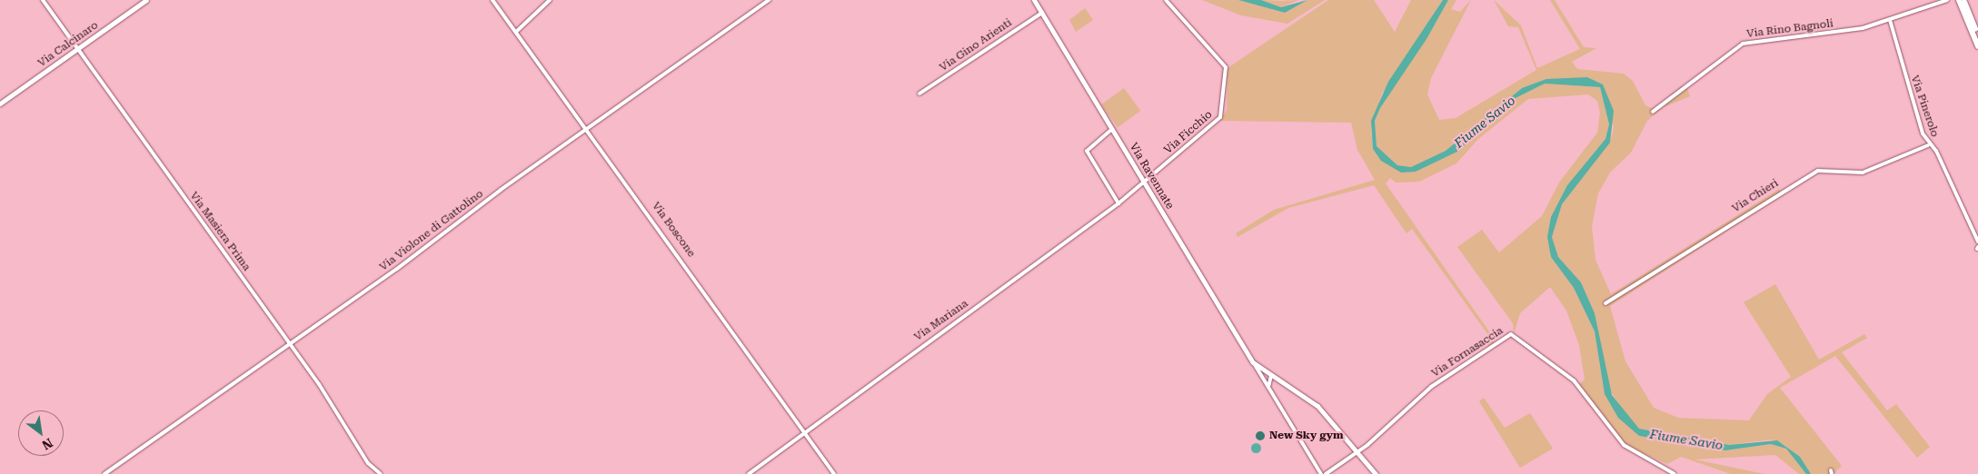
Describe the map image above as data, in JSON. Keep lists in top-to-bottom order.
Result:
{
  "streets": {
    "main road": ["Via Calcinaro", "Via Ravennate"],
    "street": [
      "Via Rino Bagnoli",
      "Via Gino Arienti",
      "Via Pinerolo",
      "Via Ficchio",
      "Via Chieri",
      "Via Boscone",
      "Via Violone di Gattolino",
      "Via Masiera Prima",
      "Via Mariana",
      "Via Fornasaccia"
    ]
  },
  "crossings": [
    ["Via Rino Bagnoli", "Via Pinerolo"],
    ["Via Calcinaro", "Via Masiera Prima"],
    ["Via Gino Arienti", "Via Ravennate"],
    ["Via Pinerolo", "Via Chieri"],
    ["Via Ficchio", "Via Ravennate"],
    ["Via Ficchio", "Via Mariana"],
    ["Via Ravennate", "Via Mariana"],
    ["Via Ravennate", "Via Fornasaccia"],
    ["Via Boscone", "Via Violone di Gattolino"],
    ["Via Boscone", "Via Mariana"],
    ["Via Violone di Gattolino", "Via Masiera Prima"]
  ],
  "water": ["Fiume Savio"],
  "places": ["New Sky gym"],
  "north": "bottom right"
}
